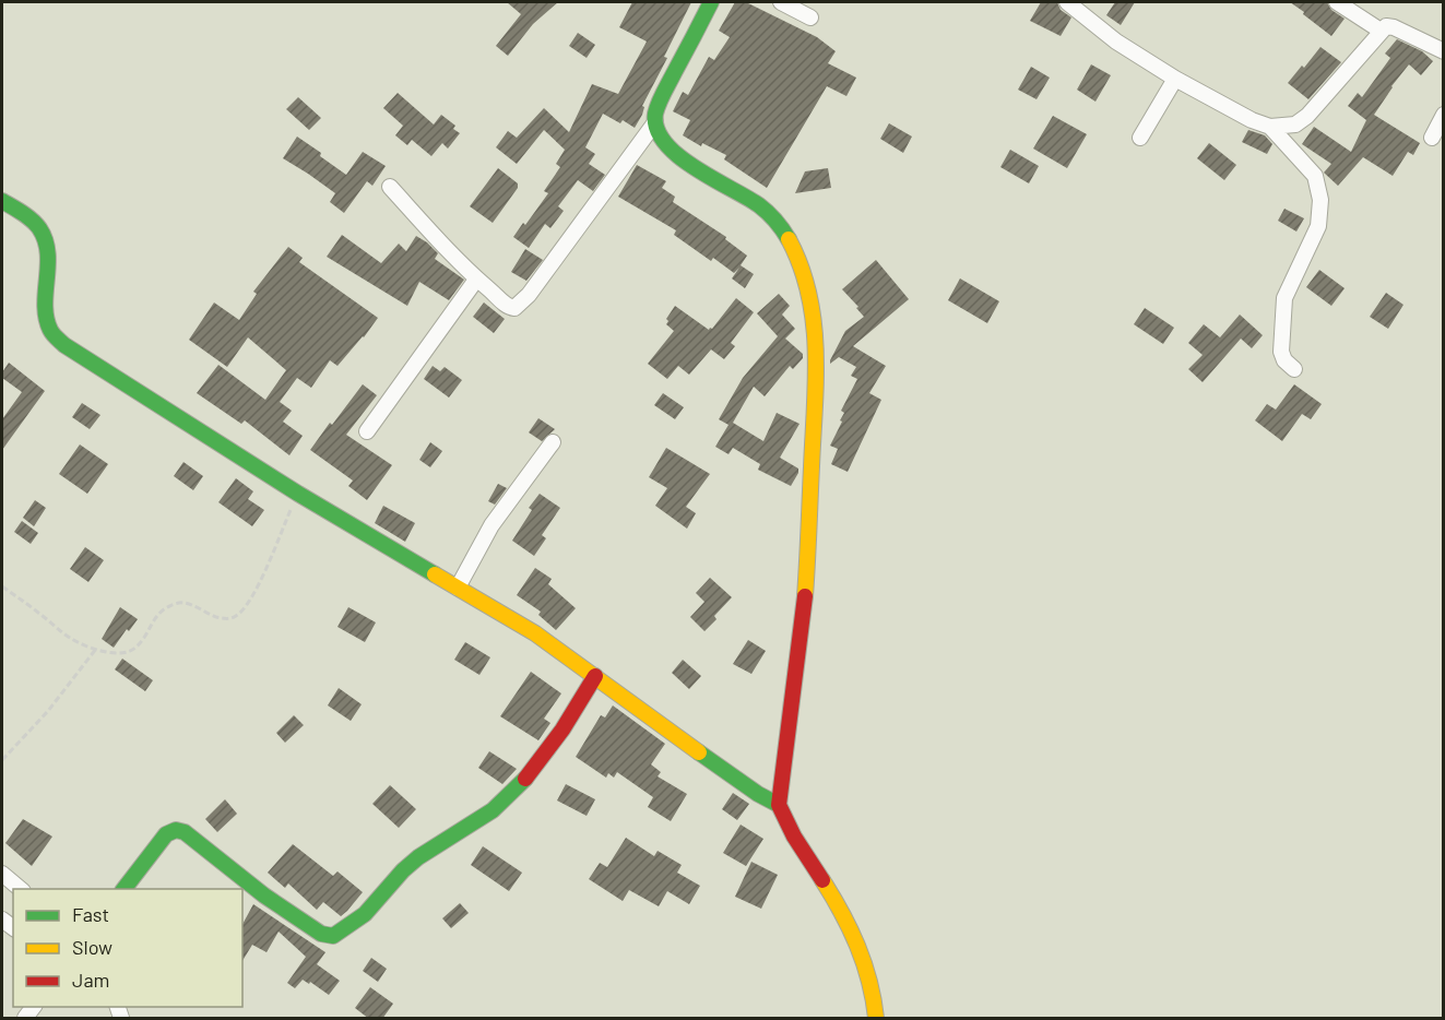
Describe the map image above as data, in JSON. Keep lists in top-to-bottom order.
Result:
{
  "legend": ["Fast", "Slow", "Jam"]
}
